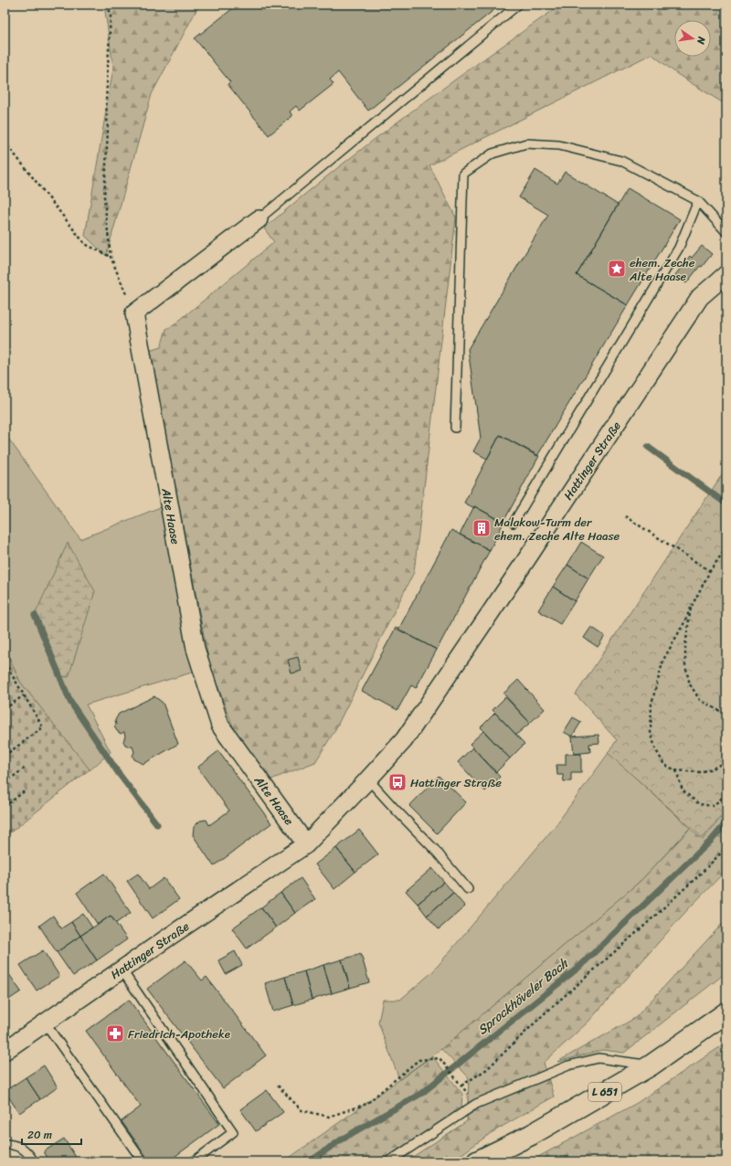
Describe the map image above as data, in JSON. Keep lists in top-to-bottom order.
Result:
{
  "streets": {
    "main road": ["L 651"],
    "street": ["Hattinger Straße", "Alte Haase"]
  },
  "crossings": [
    ["Hattinger Straße", "Alte Haase"]
  ],
  "water": ["Sprockhöveler Bach"],
  "places": {
    "place": ["ehem. Zeche Alte Haase"],
    "building": ["Malakow-Turm der ehem. Zeche Alte Haase"],
    "bus stop": ["Hattinger Straße"],
    "pharmacy": ["Friedrich-Apotheke"]
  },
  "scale_bar": "20 m",
  "north": "right"
}
